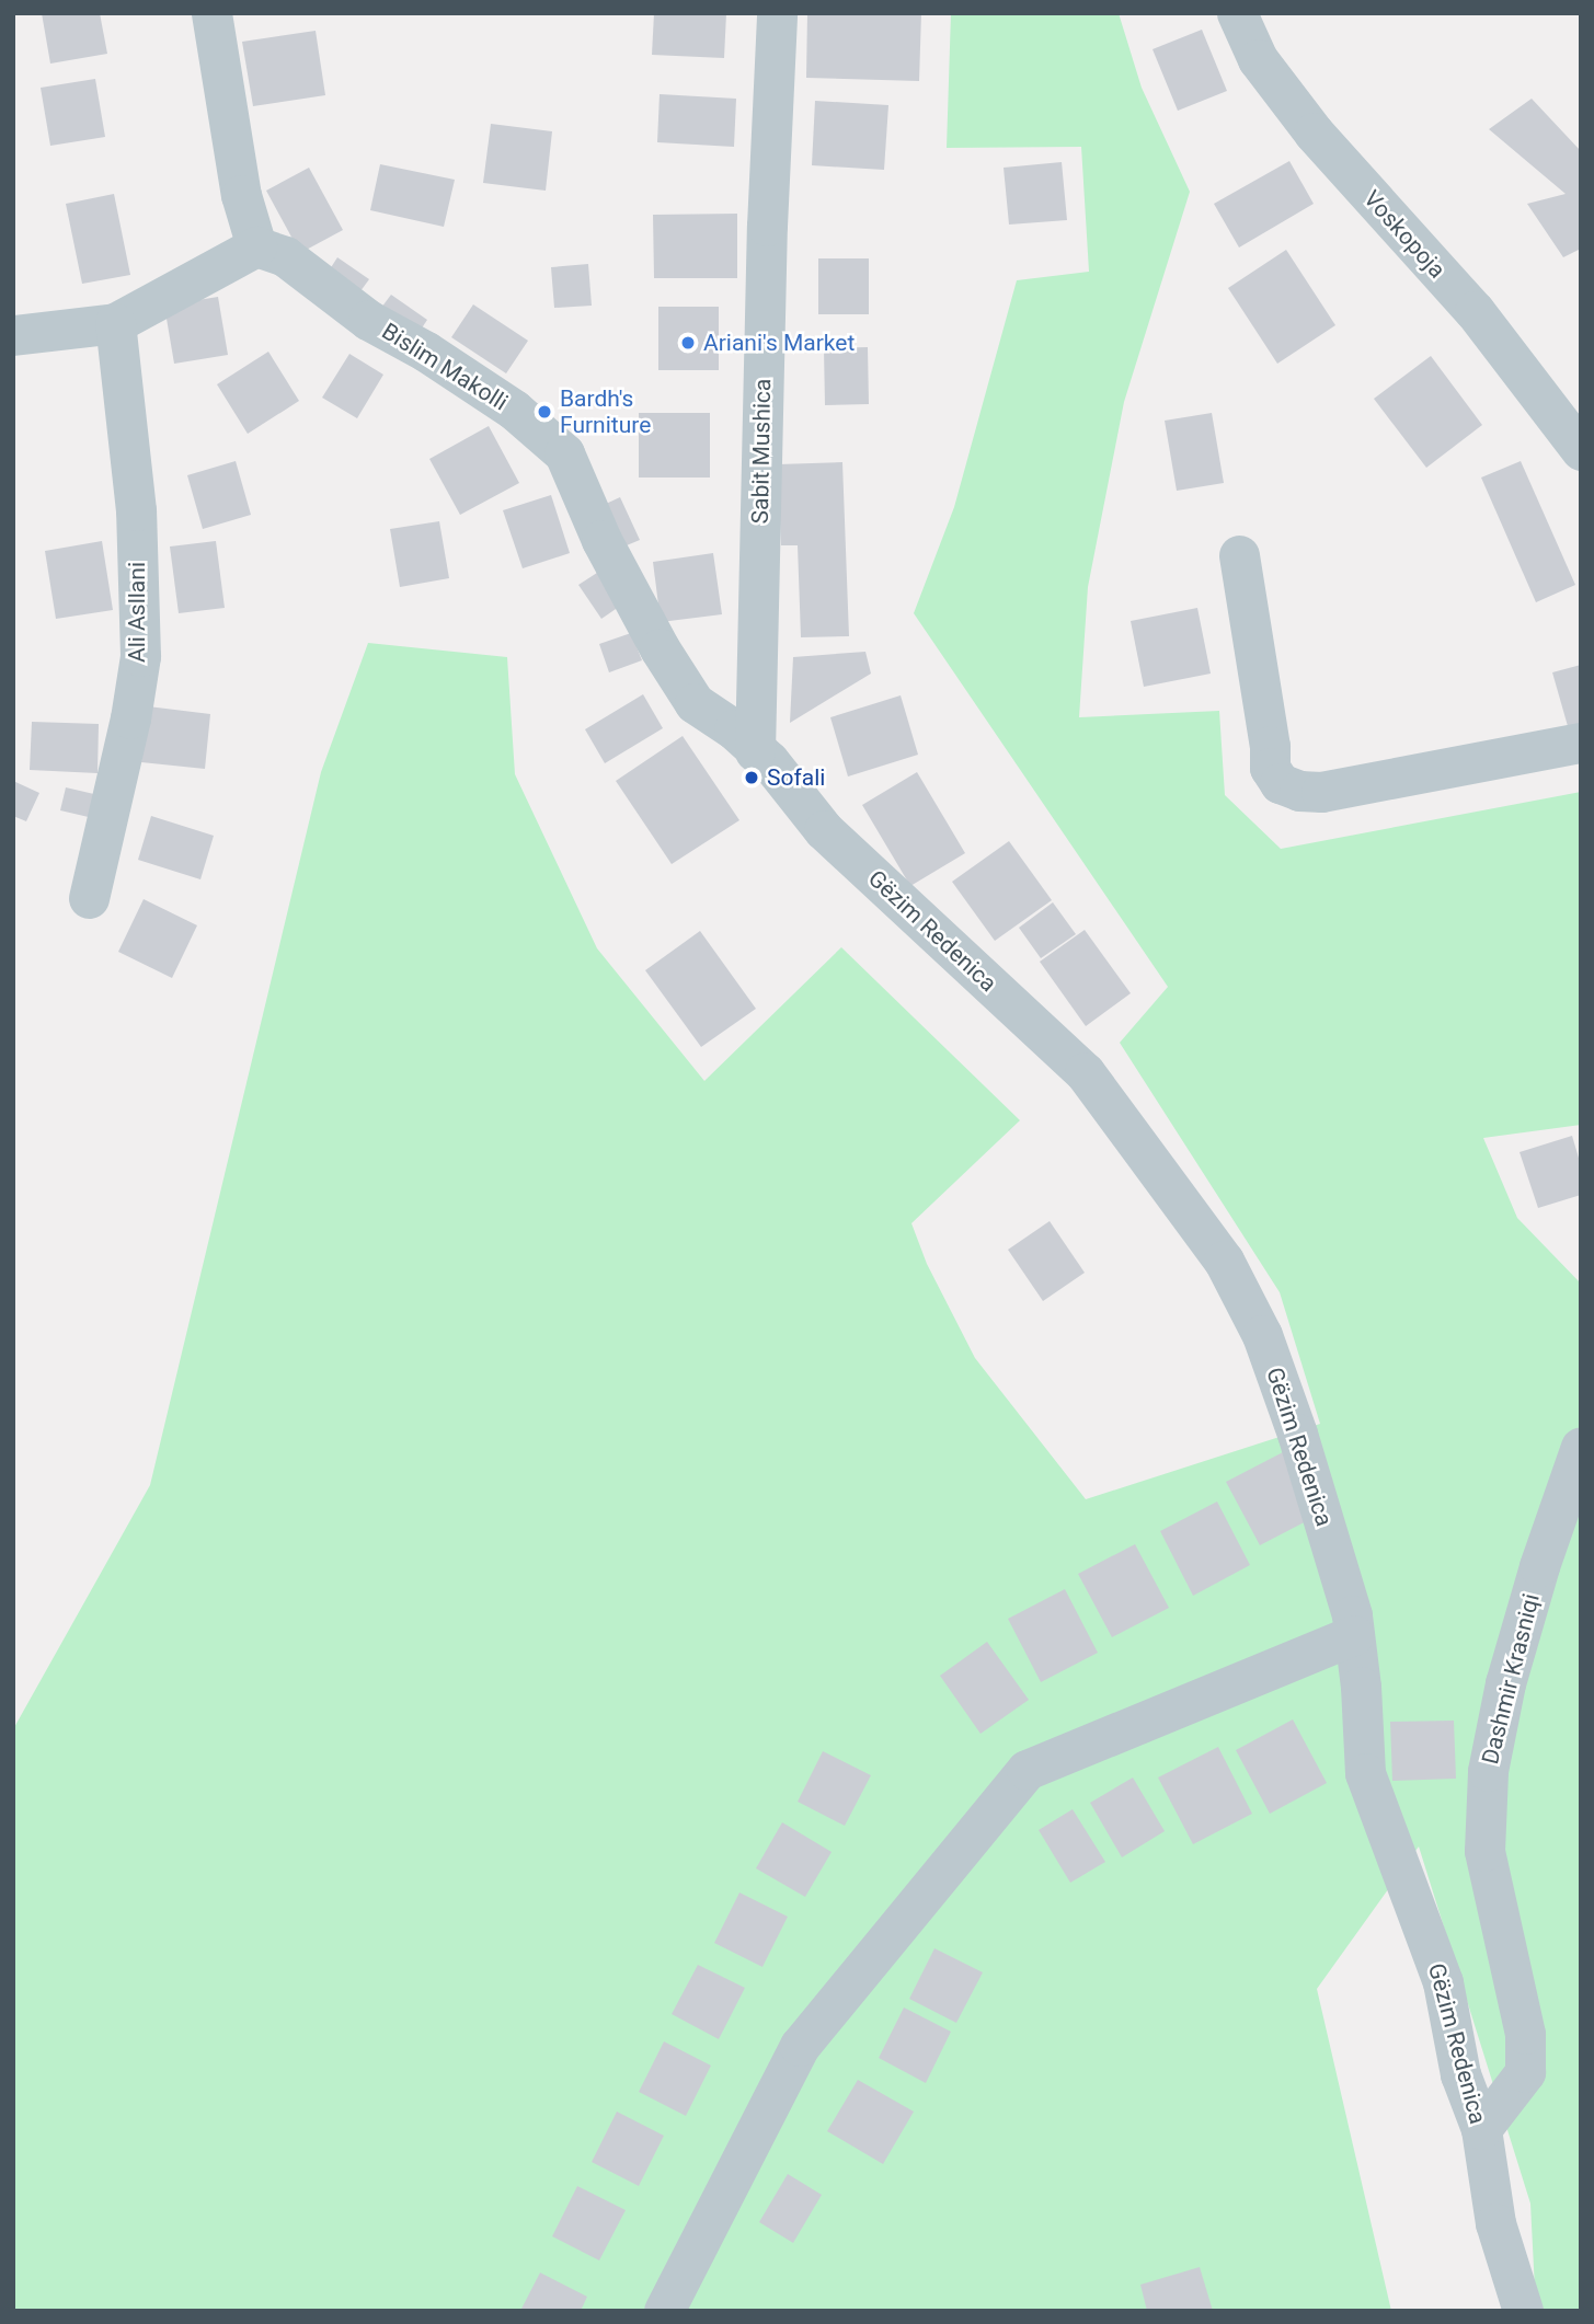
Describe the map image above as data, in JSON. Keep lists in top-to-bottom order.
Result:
{
  "streets": {
    "street": [
      "Voskopoja",
      "Bislim Makolli",
      "Sabit Mushica",
      "Ali Asllani",
      "Gëzim Redenica",
      "Dashmir Krasniqi"
    ]
  },
  "crossings": [
    ["Bislim Makolli", "Sabit Mushica"],
    ["Bislim Makolli", "Gëzim Redenica"],
    ["Sabit Mushica", "Gëzim Redenica"],
    ["Gëzim Redenica", "Dashmir Krasniqi"]
  ],
  "places": ["Ariani's Market", "Bardh's Furniture", "Sofali"]
}
